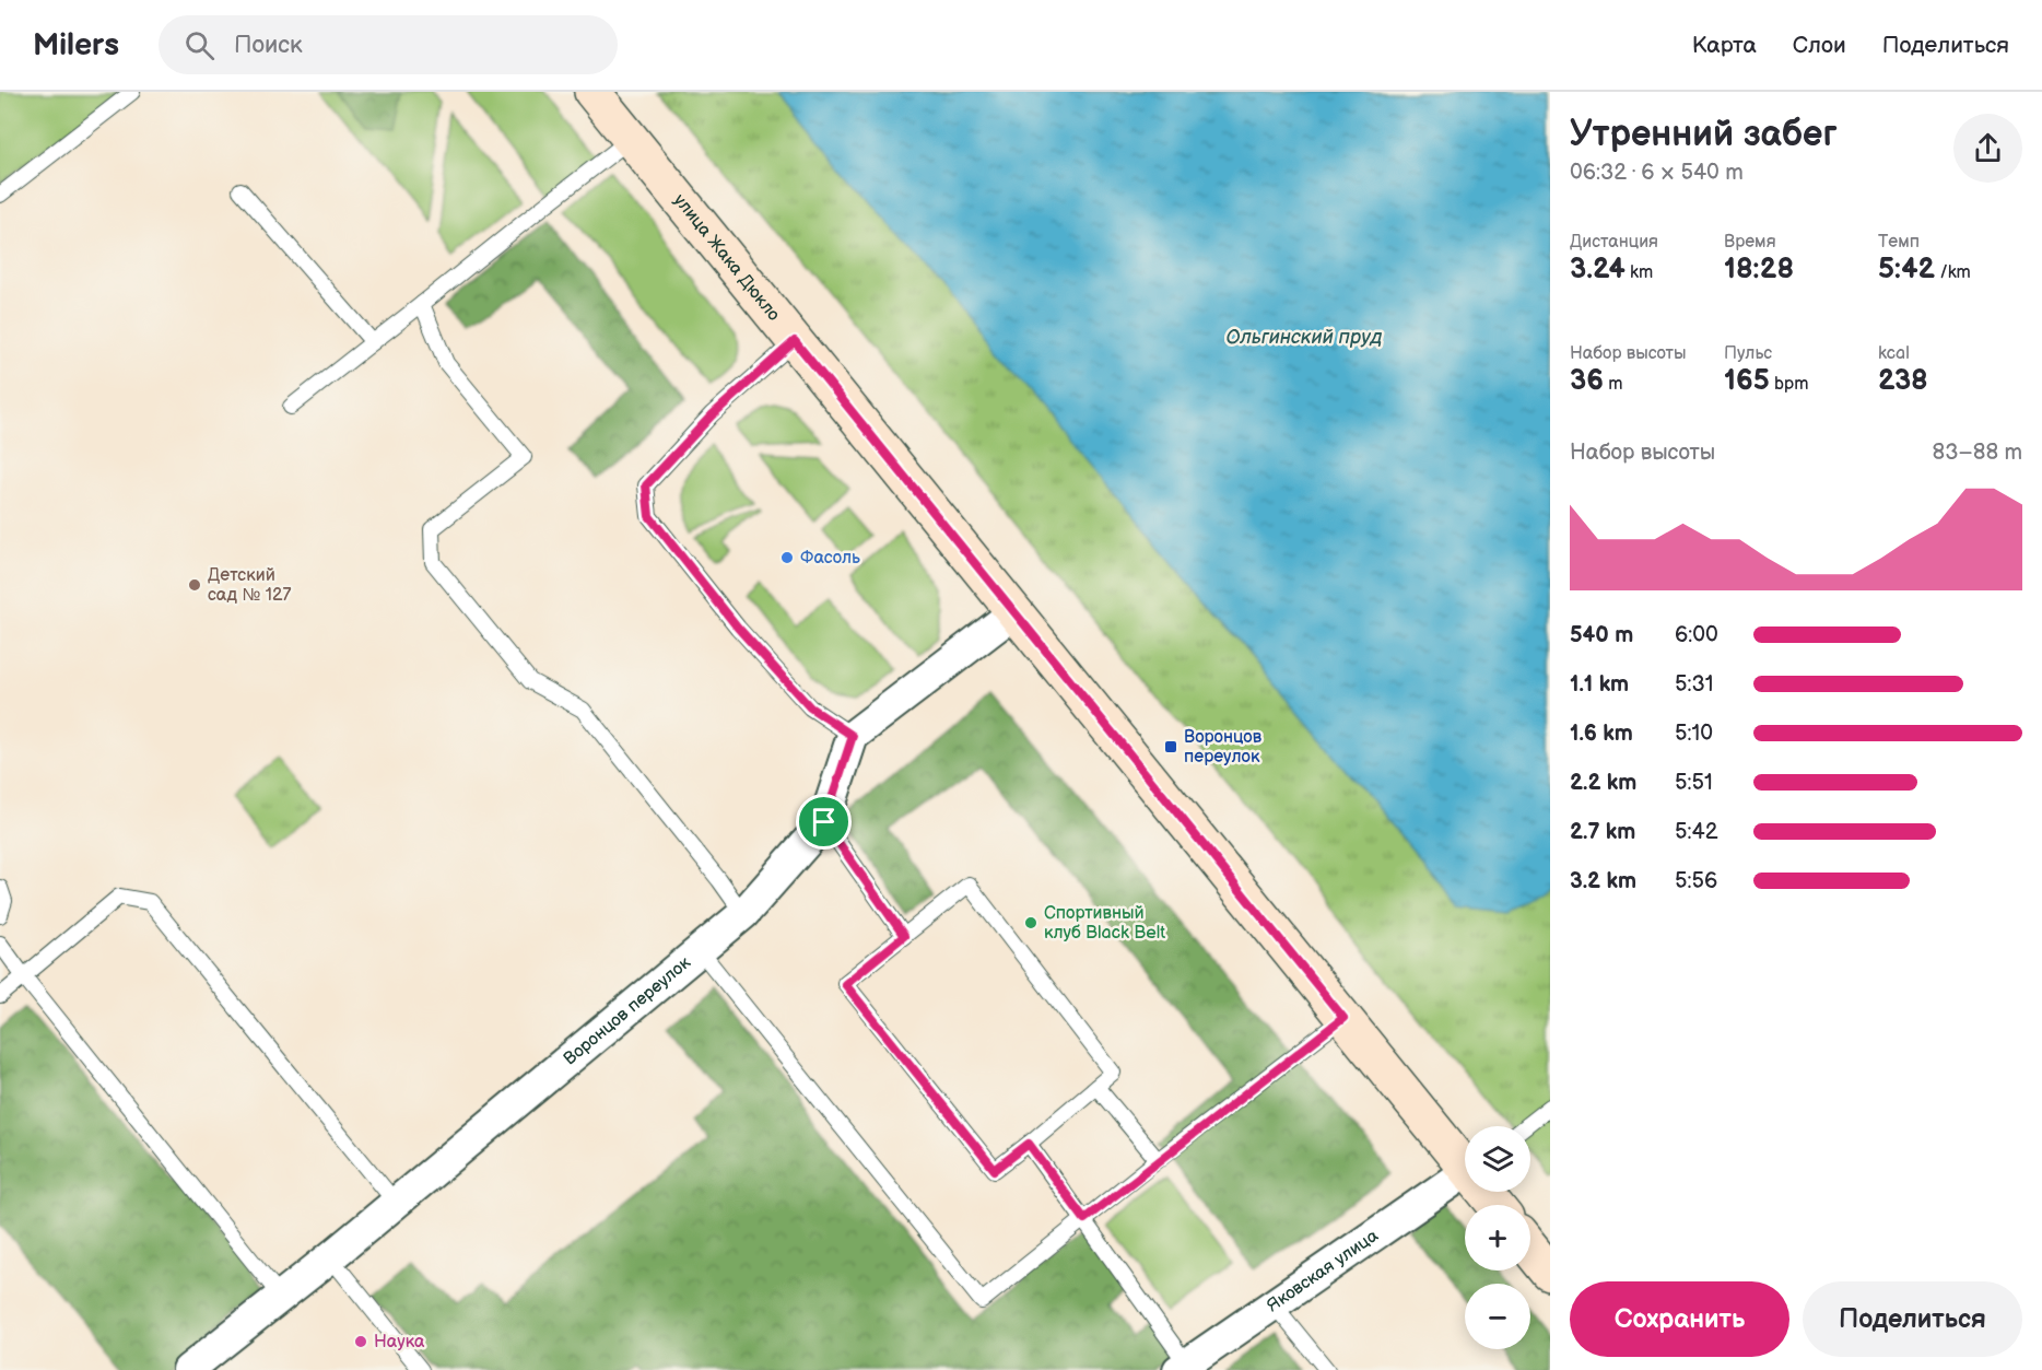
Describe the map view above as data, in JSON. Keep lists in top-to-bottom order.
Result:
{
  "streets": {
    "street": ["улица Жака Дюкло", "Воронцов переулок", "Яковская улица"]
  },
  "water": ["Ольгинский пруд"],
  "places": {
    "other": [
      "Фасоль",
      "Детский сад № 127",
      "Спортивный клуб Black Belt",
      "Наука"
    ],
    "transit": ["Воронцов переулок"]
  },
  "page": {
    "header": "Milers",
    "search": "Поиск",
    "nav": ["Карта", "Слои", "Поделиться"],
    "heading": ["Утренний забег", "06:32 · 6 × 540 m"],
    "stats": [
      ["Дистанция", "3.24 km"],
      ["Время", "18:28"],
      ["Темп", "5:42 /km"],
      ["Набор высоты", "36 m"],
      ["Пульс", "165 bpm"],
      ["kcal", "238"]
    ],
    "chart": ["Набор высоты", "83–88 m"],
    "list": [
      {
        "name": "540 m",
        "note": "6:00"
      },
      {
        "name": "1.1 km",
        "note": "5:31"
      },
      {
        "name": "1.6 km",
        "note": "5:10"
      },
      {
        "name": "2.2 km",
        "note": "5:51"
      },
      {
        "name": "2.7 km",
        "note": "5:42"
      },
      {
        "name": "3.2 km",
        "note": "5:56"
      }
    ],
    "map_buttons": ["+", "−"],
    "buttons": ["Сохранить", "Поделиться"]
  }
}
